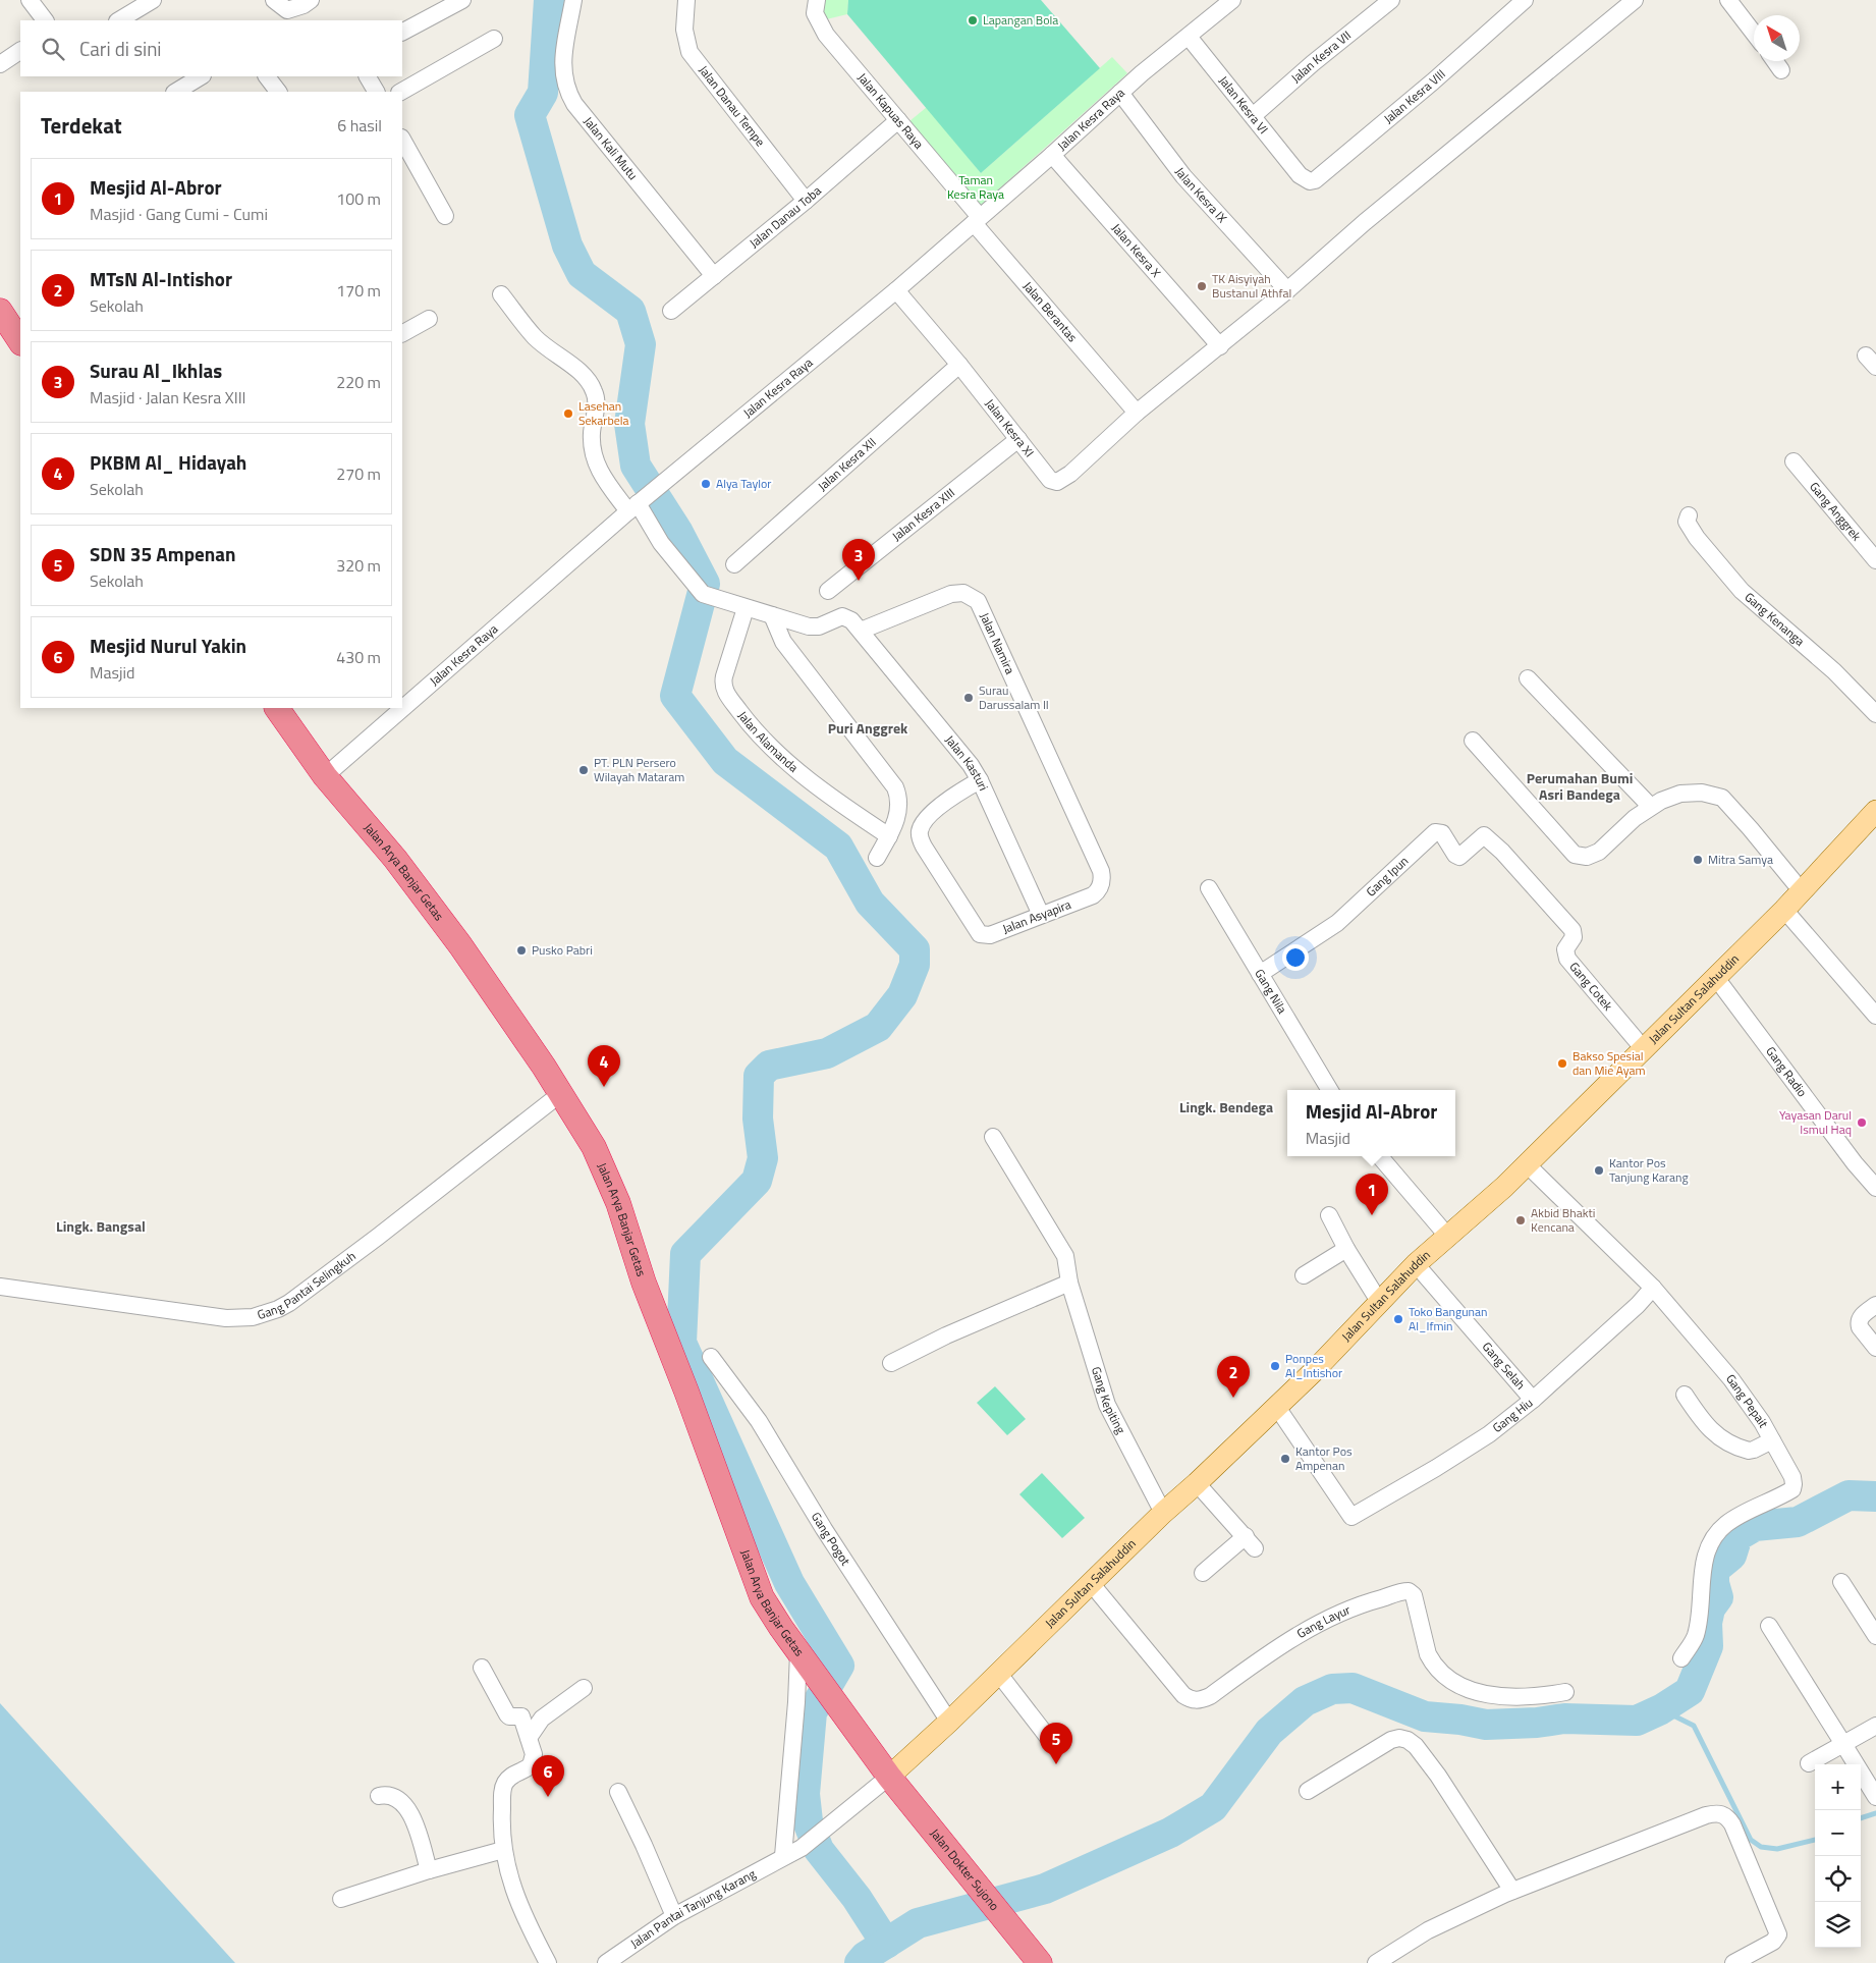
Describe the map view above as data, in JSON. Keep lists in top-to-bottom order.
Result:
{
  "streets": {
    "highway": ["Jalan Arya Banjar Getas", "Jalan Dokter Sujono"],
    "main road": ["Jalan Sultan Salahuddin"],
    "street": [
      "Jalan Kesra VII",
      "Jalan Kesra VIII",
      "Jalan Danau Tempe",
      "Jalan Kesra VI",
      "Jalan Kapuas Raya",
      "Jalan Kesra Raya",
      "Jalan Kali Mutu",
      "Jalan Kesra IX",
      "Jalan Danau Toba",
      "Jalan Kesra X",
      "Jalan Berantas",
      "Jalan Kesra XI",
      "Jalan Kesra XII",
      "Gang Anggrek",
      "Jalan Kesra XIII",
      "Gang Kenanga",
      "Jalan Namira",
      "Jalan Alamanda",
      "Jalan Kasturi",
      "Gang Ipun",
      "Jalan Asyapira",
      "Gang Cotek",
      "Gang Nila",
      "Gang Radio",
      "Gang Pantai Selingkuh",
      "Gang Selah",
      "Gang Kepiting",
      "Gang Pepait",
      "Gang Hiu",
      "Gang Pogot",
      "Gang Layur",
      "Jalan Pantai Tanjung Karang"
    ]
  },
  "crossings": [
    ["Jalan Kesra VII", "Jalan Kesra VI"],
    ["Jalan Kesra VIII", "Jalan Kesra VI"],
    ["Jalan Danau Tempe", "Jalan Danau Toba"],
    ["Jalan Kesra VI", "Jalan Kesra Raya"],
    ["Jalan Kapuas Raya", "Jalan Kesra Raya"],
    ["Jalan Kapuas Raya", "Jalan Danau Toba"],
    ["Jalan Kapuas Raya", "Jalan Berantas"],
    ["Jalan Kesra Raya", "Jalan Kesra IX"],
    ["Jalan Kesra Raya", "Jalan Kesra X"],
    ["Jalan Kesra Raya", "Jalan Berantas"],
    ["Jalan Kesra Raya", "Jalan Kesra XI"],
    ["Jalan Kesra Raya", "Jalan Arya Banjar Getas"],
    ["Jalan Kali Mutu", "Jalan Danau Toba"],
    ["Jalan Berantas", "Jalan Kesra XI"],
    ["Jalan Kesra XI", "Jalan Kesra XII"],
    ["Jalan Kesra XI", "Jalan Kesra XIII"],
    ["Jalan Namira", "Jalan Kasturi"],
    ["Jalan Namira", "Jalan Asyapira"],
    ["Jalan Kasturi", "Jalan Asyapira"],
    ["Jalan Arya Banjar Getas", "Jalan Sultan Salahuddin"],
    ["Jalan Arya Banjar Getas", "Gang Pantai Selingkuh"],
    ["Jalan Arya Banjar Getas", "Jalan Dokter Sujono"],
    ["Jalan Arya Banjar Getas", "Jalan Pantai Tanjung Karang"],
    ["Gang Ipun", "Gang Cotek"],
    ["Gang Ipun", "Gang Nila"],
    ["Gang Cotek", "Jalan Sultan Salahuddin"],
    ["Jalan Sultan Salahuddin", "Gang Radio"],
    ["Jalan Sultan Salahuddin", "Gang Selah"],
    ["Jalan Sultan Salahuddin", "Gang Kepiting"],
    ["Jalan Sultan Salahuddin", "Gang Pepait"],
    ["Jalan Sultan Salahuddin", "Gang Hiu"],
    ["Jalan Sultan Salahuddin", "Gang Pogot"],
    ["Jalan Sultan Salahuddin", "Gang Layur"],
    ["Jalan Sultan Salahuddin", "Jalan Dokter Sujono"],
    ["Jalan Sultan Salahuddin", "Jalan Pantai Tanjung Karang"],
    ["Gang Selah", "Gang Hiu"],
    ["Gang Pepait", "Gang Hiu"],
    ["Jalan Dokter Sujono", "Jalan Pantai Tanjung Karang"]
  ],
  "districts": [
    "Puri Anggrek",
    "Perumahan Bumi Asri Bandega",
    "Lingk. Bendega",
    "Lingk. Bangsal"
  ],
  "parks": ["Taman Kesra Raya"],
  "places": [
    "Lapangan Bola",
    "TK Aisyiyah Bustanul Athfal",
    "Lasehan Sekarbela",
    "Alya Taylor",
    "Surau Darussalam II",
    "PT. PLN Persero Wilayah Mataram",
    "Mitra Samya",
    "Pusko Pabri",
    "Bakso Spesial dan Mie Ayam",
    "Yayasan Darul Ismul Haq",
    "Kantor Pos Tanjung Karang",
    "Akbid Bhakti Kencana",
    "Toko Bangunan Al_Ifmin",
    "Ponpes Al_Intishor",
    "Kantor Pos Ampenan"
  ],
  "north": "top left",
  "page": {
    "search": "Cari di sini",
    "heading": ["Terdekat", "6 hasil"],
    "list": [
      {
        "mark": "1",
        "name": "Mesjid Al-Abror",
        "note": "Masjid · Gang Cumi - Cumi",
        "value": "100 m"
      },
      {
        "mark": "2",
        "name": "MTsN Al-Intishor",
        "note": "Sekolah",
        "value": "170 m"
      },
      {
        "mark": "3",
        "name": "Surau Al_Ikhlas",
        "note": "Masjid · Jalan Kesra XIII",
        "value": "220 m"
      },
      {
        "mark": "4",
        "name": "PKBM Al_ Hidayah",
        "note": "Sekolah",
        "value": "270 m"
      },
      {
        "mark": "5",
        "name": "SDN 35 Ampenan",
        "note": "Sekolah",
        "value": "320 m"
      },
      {
        "mark": "6",
        "name": "Mesjid Nurul Yakin",
        "note": "Masjid",
        "value": "430 m"
      }
    ],
    "pins": [
      "3",
      "4",
      "1",
      "2",
      "5",
      "6"
    ],
    "popup": ["Mesjid Al-Abror", "Masjid"],
    "map_buttons": ["+", "−"]
  }
}
